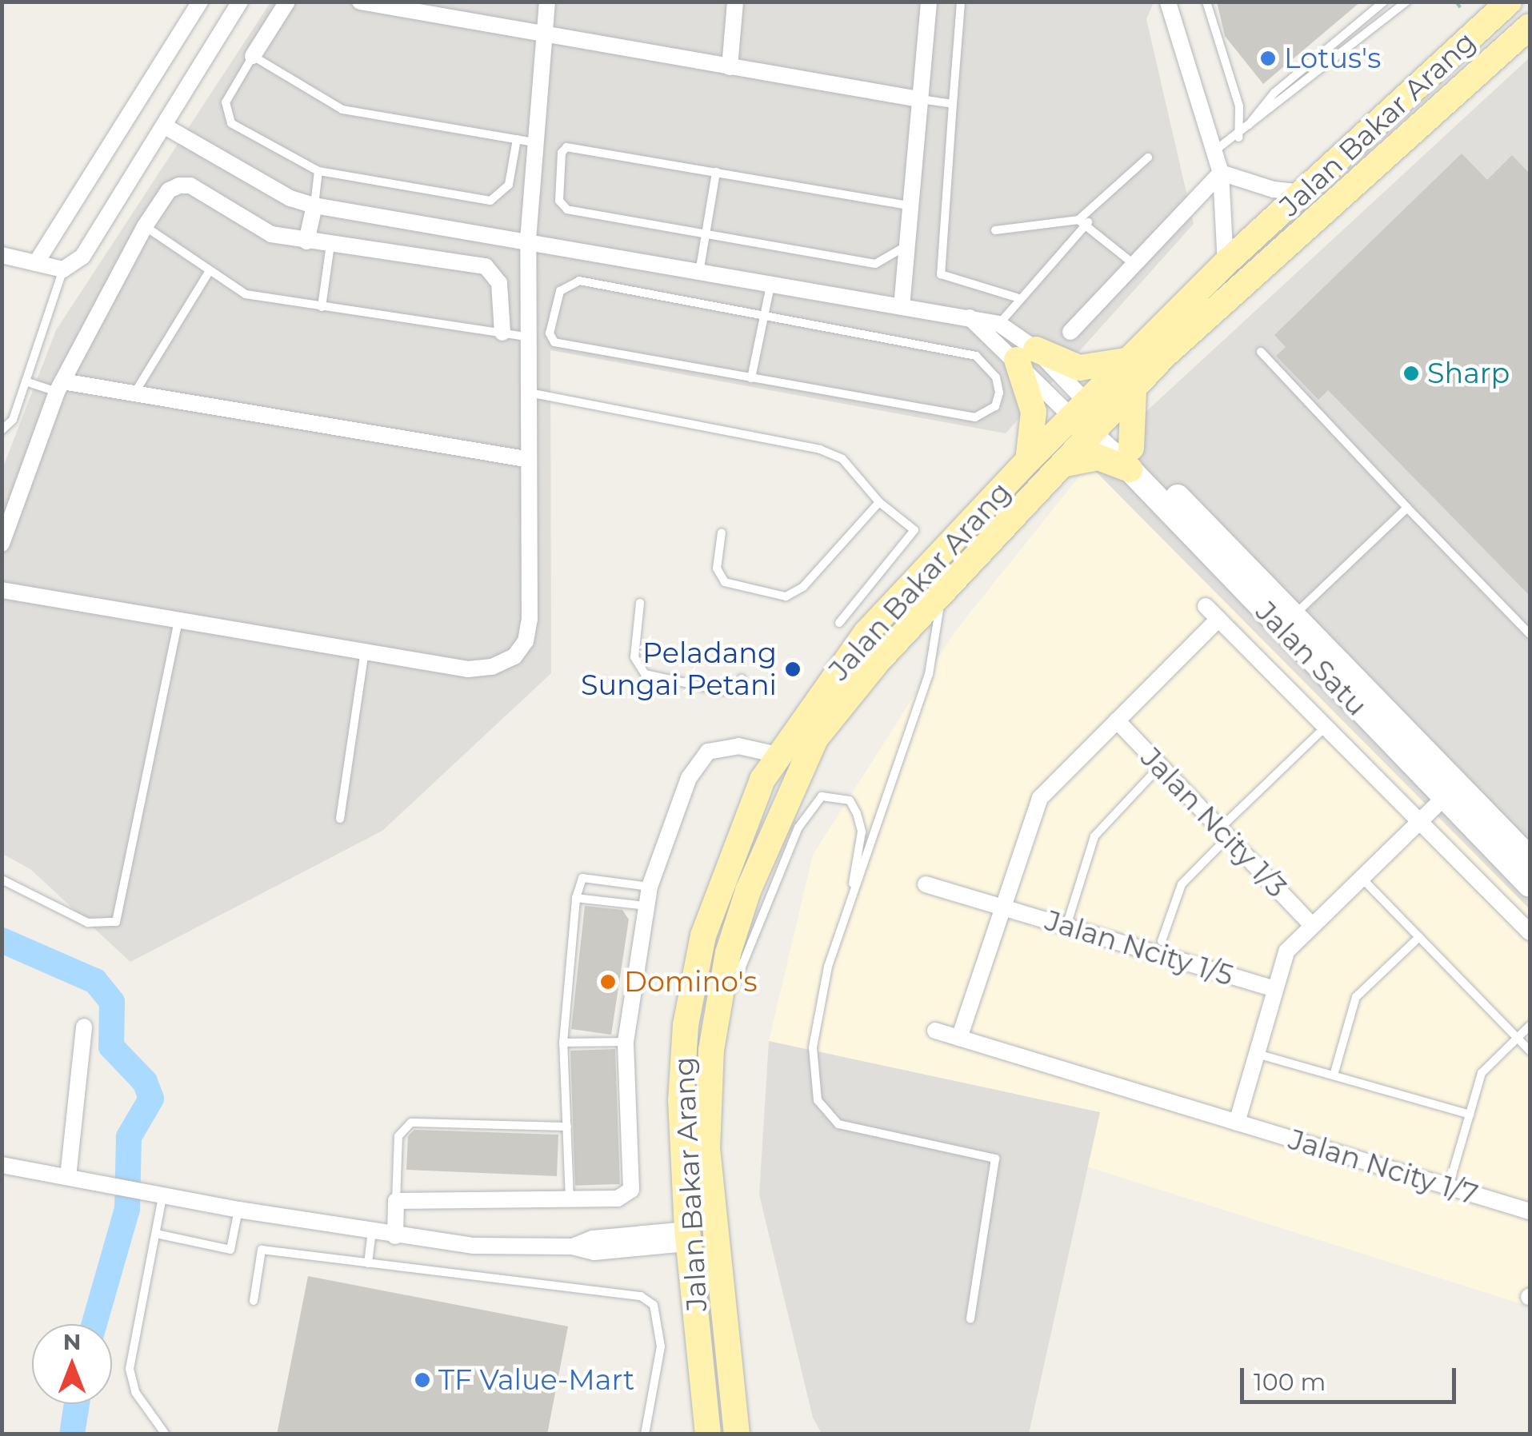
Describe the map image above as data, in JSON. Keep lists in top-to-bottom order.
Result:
{
  "streets": {
    "main road": ["Jalan Bakar Arang", "Jalan Satu"],
    "street": ["Jalan Ncity 1/3", "Jalan Ncity 1/5", "Jalan Ncity 1/7"]
  },
  "crossings": [
    ["Jalan Bakar Arang", "Jalan Satu"]
  ],
  "places": [
    "Lotus's",
    "Sharp",
    "Peladang Sungai Petani",
    "Domino's",
    "TF Value-Mart"
  ],
  "scale_bar": "100 m",
  "north": "top"
}
